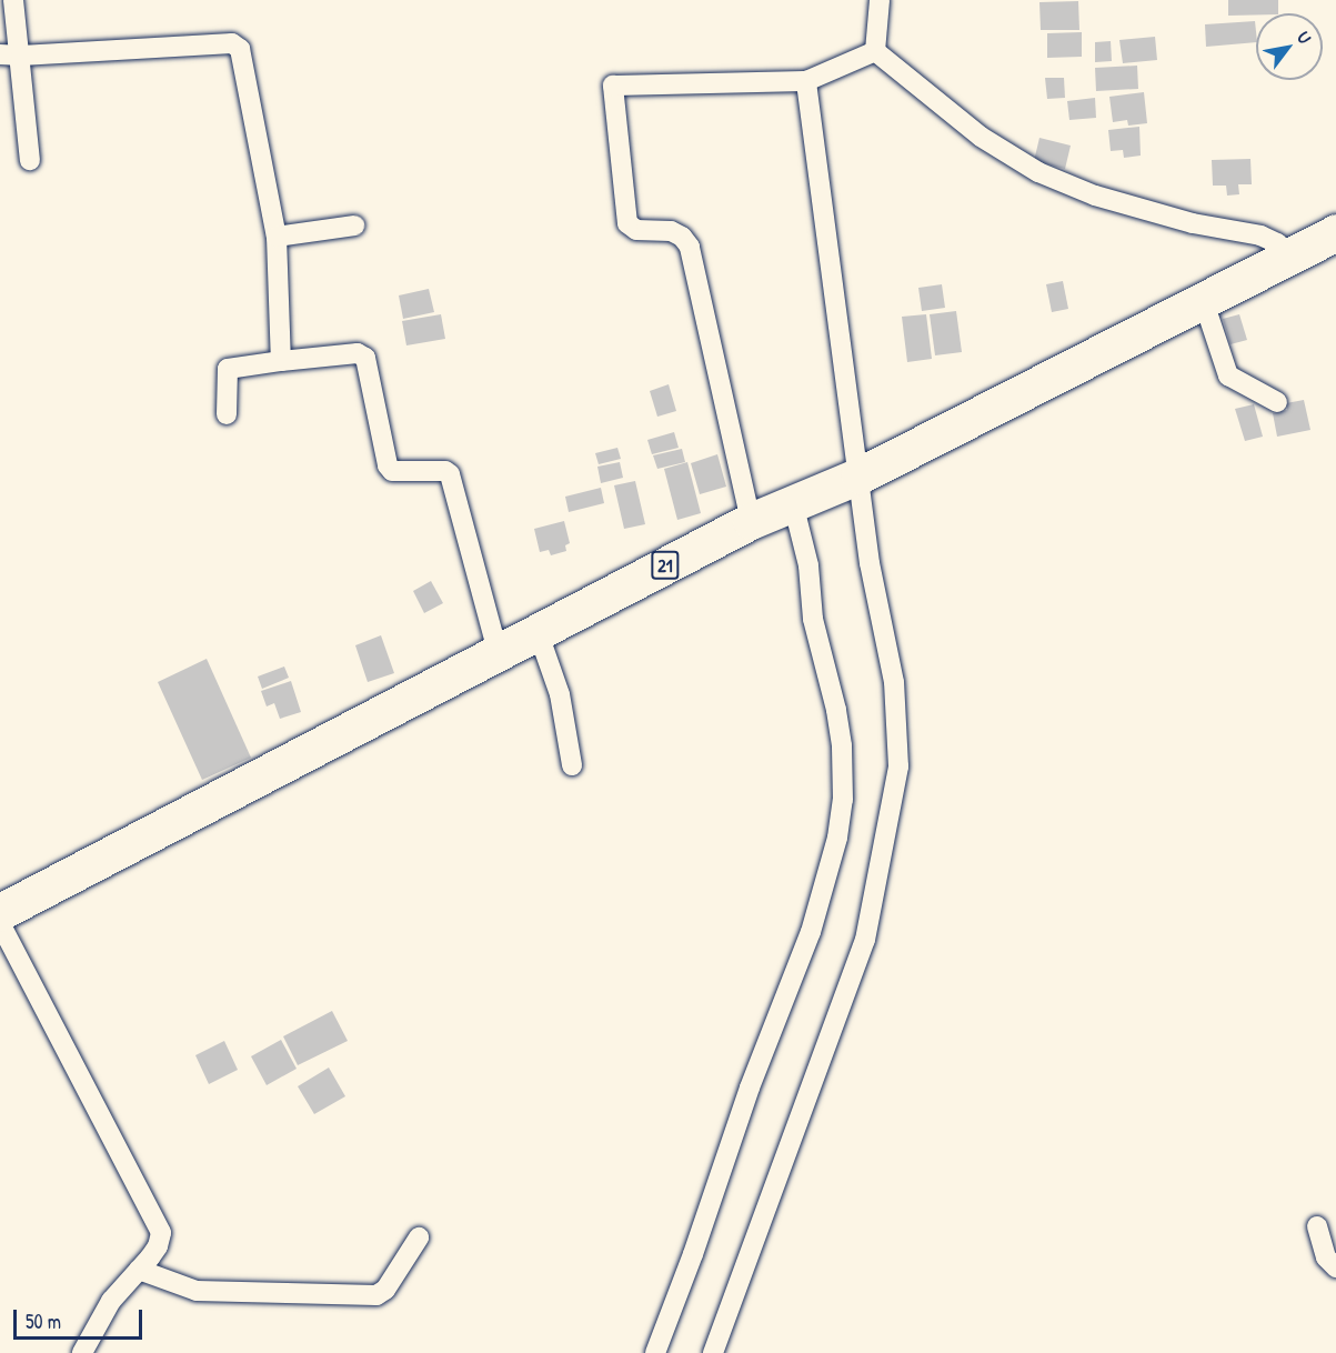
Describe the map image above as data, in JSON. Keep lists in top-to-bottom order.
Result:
{
  "streets": {
    "highway": ["21"]
  },
  "scale_bar": "50 m",
  "north": "top right"
}
